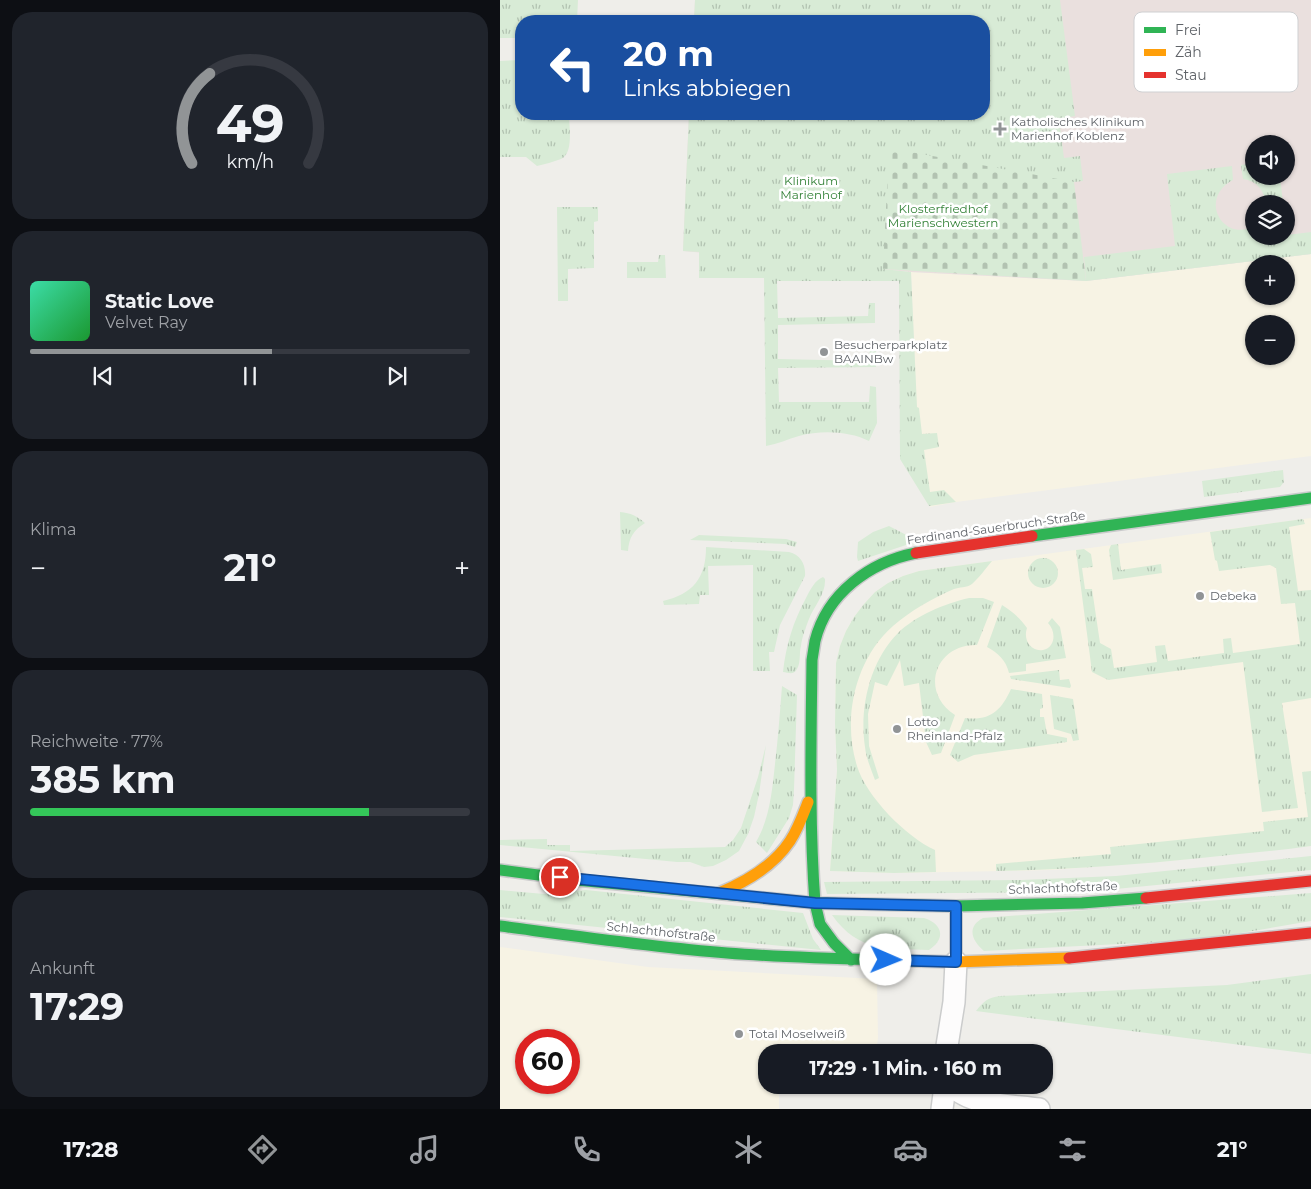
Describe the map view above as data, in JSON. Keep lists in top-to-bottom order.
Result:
{
  "streets": {
    "main road": ["Ferdinand-Sauerbruch-Straße", "Schlachthofstraße"]
  },
  "crossings": [
    ["Ferdinand-Sauerbruch-Straße", "Schlachthofstraße"]
  ],
  "parks": ["Klinikum Marienhof", "Klosterfriedhof Marienschwestern"],
  "places": {
    "health": ["Katholisches Klinikum Marienhof Koblenz"],
    "other": [
      "Besucherparkplatz BAAINBw",
      "Debeka",
      "Lotto Rheinland-Pfalz",
      "Total Moselweiß"
    ]
  },
  "legend": ["Frei", "Zäh", "Stau"],
  "page": {
    "turn": ["20 m", "Links abbiegen"],
    "map_buttons": ["+", "−"],
    "song": ["Static Love", "Velvet Ray"],
    "tile": [
      "Klima",
      ["Reichweite · 77%", "385 km"],
      ["Ankunft", "17:29"]
    ],
    "heat": ["−", "21°", "+"],
    "limit": "60",
    "trip": "17:29 · 1 Min. · 160 m",
    "tabs": ["17:28", "21°"],
    "gauge": ["49", "km/h"]
  }
}
